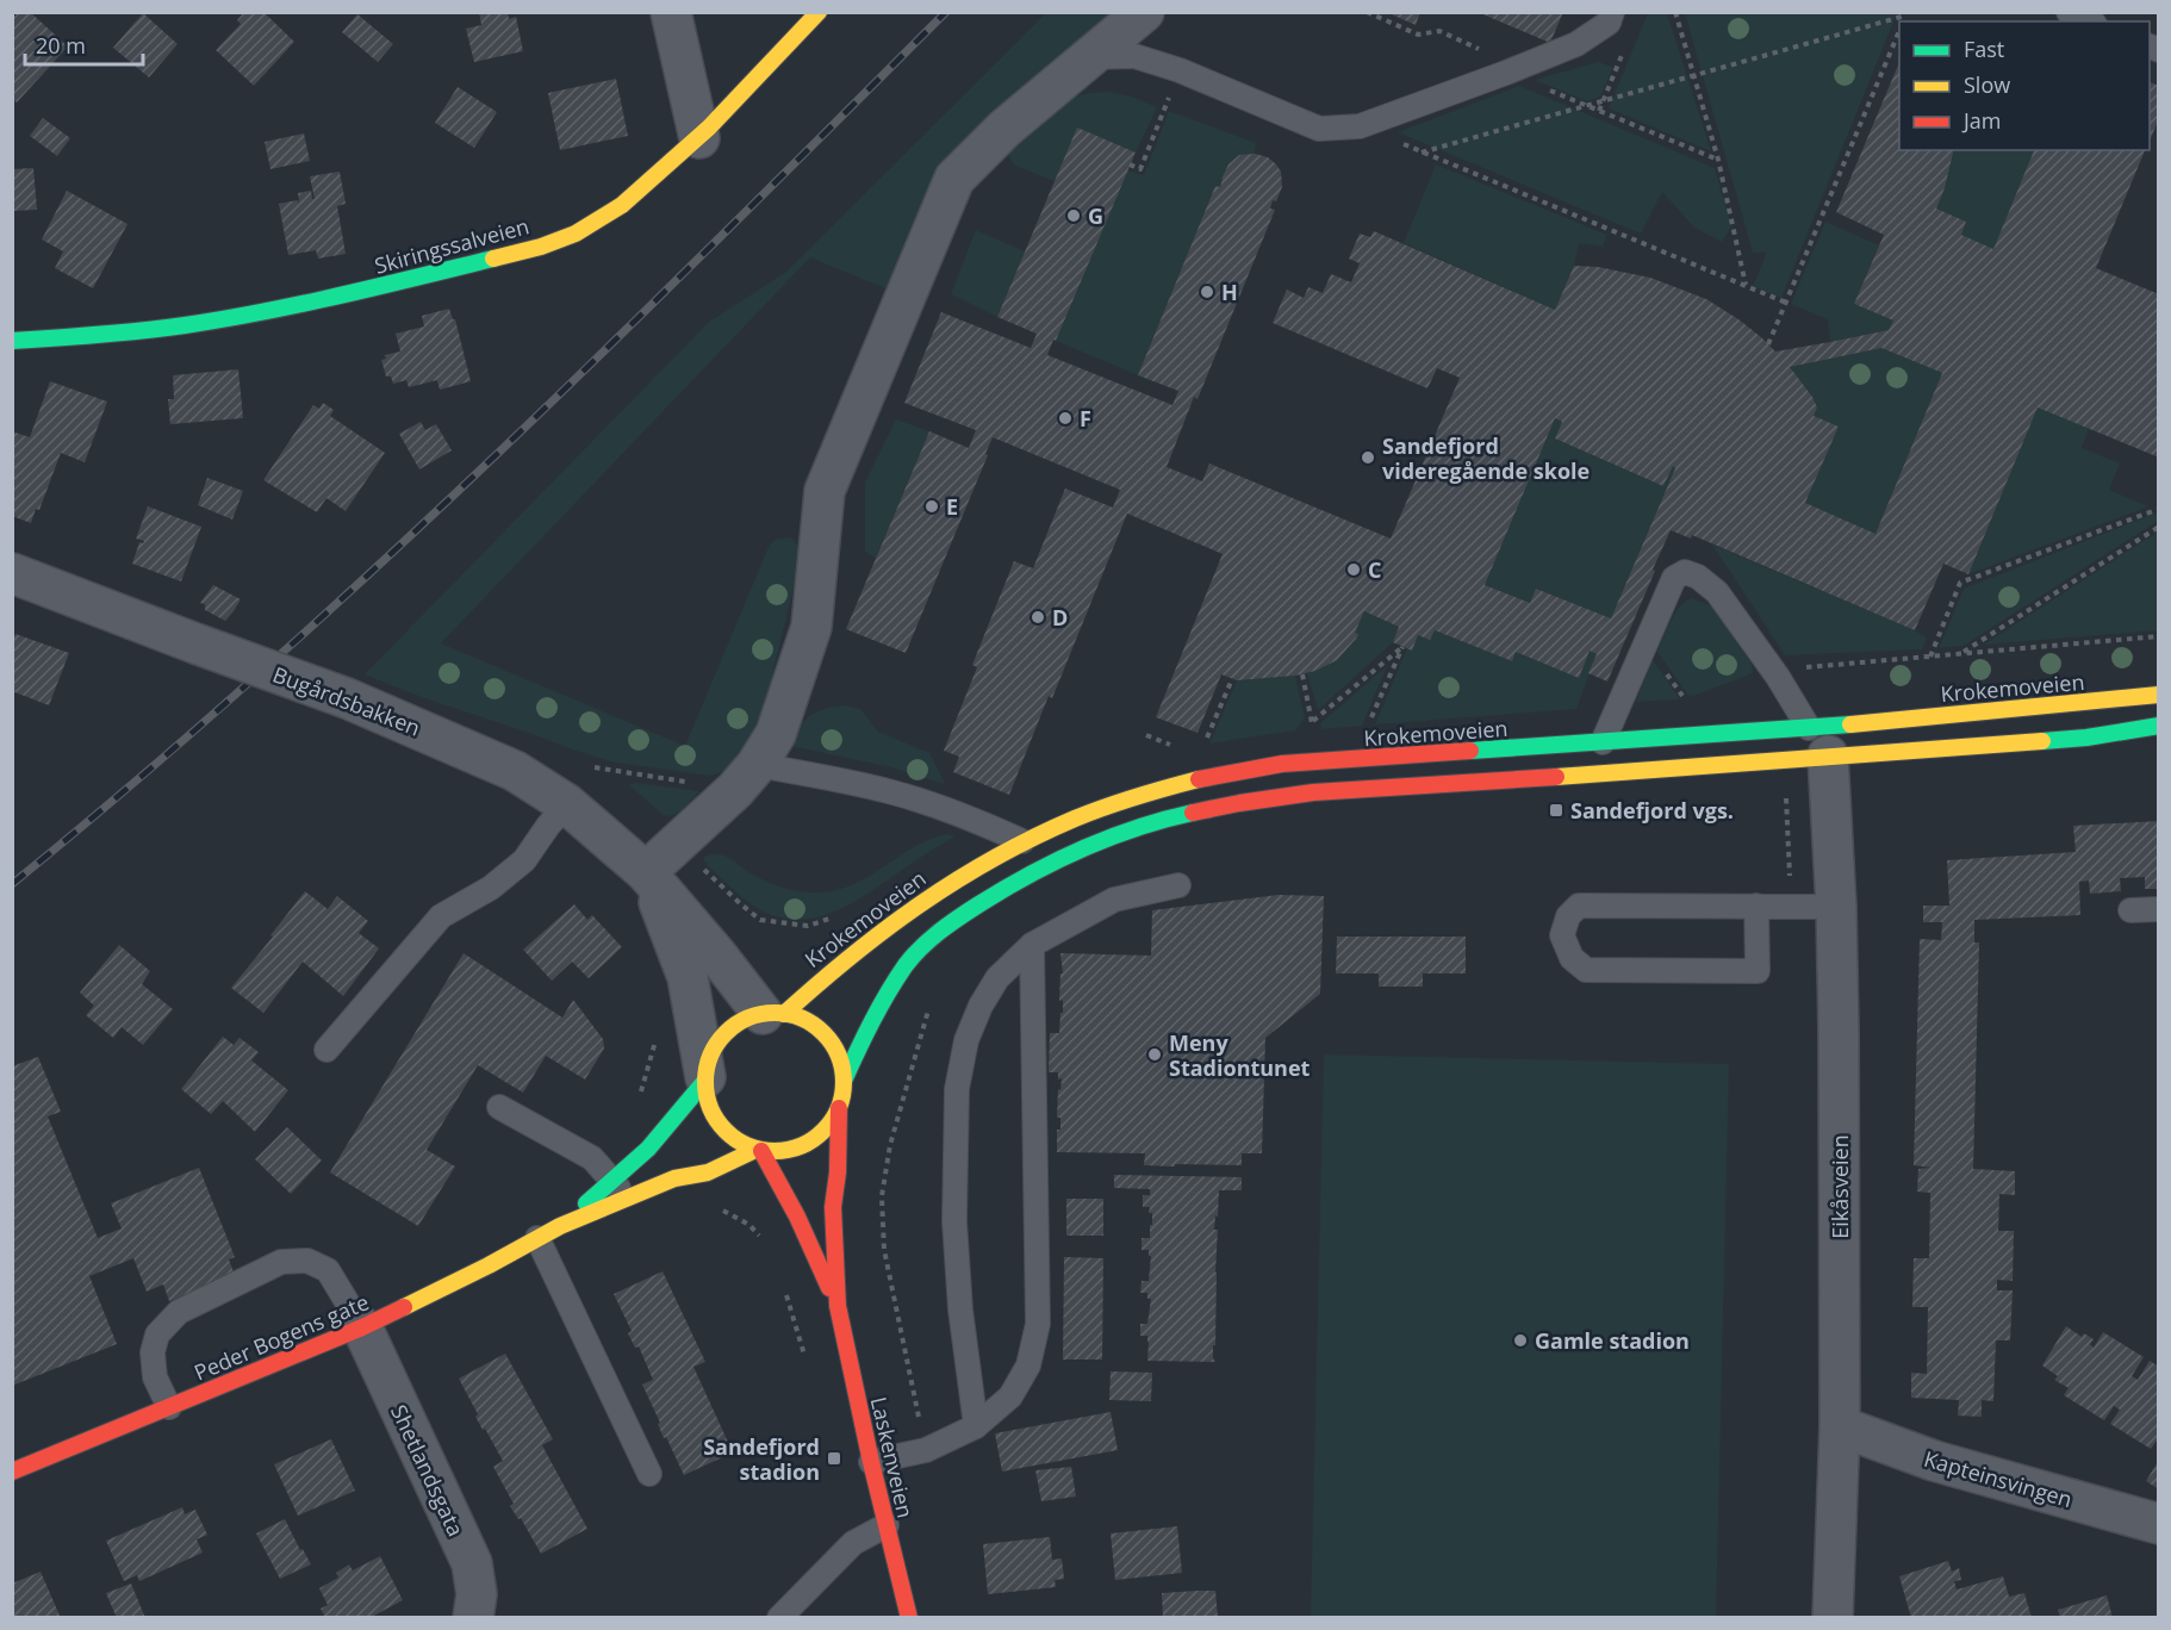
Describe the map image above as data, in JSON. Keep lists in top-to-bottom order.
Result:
{
  "streets": {
    "main road": [
      "Skiringssalveien",
      "Krokemoveien",
      "Peder Bogens gate",
      "Laskenveien"
    ],
    "street": [
      "Bugårdsbakken",
      "Eikåsveien",
      "Shetlandsgata",
      "Kapteinsvingen"
    ]
  },
  "crossings": [
    ["Krokemoveien", "Bugårdsbakken"],
    ["Krokemoveien", "Eikåsveien"],
    ["Krokemoveien", "Peder Bogens gate"],
    ["Krokemoveien", "Laskenveien"],
    ["Bugårdsbakken", "Peder Bogens gate"],
    ["Bugårdsbakken", "Laskenveien"],
    ["Eikåsveien", "Kapteinsvingen"],
    ["Peder Bogens gate", "Laskenveien"],
    ["Peder Bogens gate", "Shetlandsgata"]
  ],
  "places": {
    "other": [
      "G",
      "H",
      "F",
      "Sandefjord videregående skole",
      "E",
      "C",
      "D",
      "Meny Stadiontunet",
      "Gamle stadion"
    ],
    "transit": ["Sandefjord vgs.", "Sandefjord stadion"]
  },
  "legend": ["Fast", "Slow", "Jam"],
  "scale_bar": "20 m"
}
